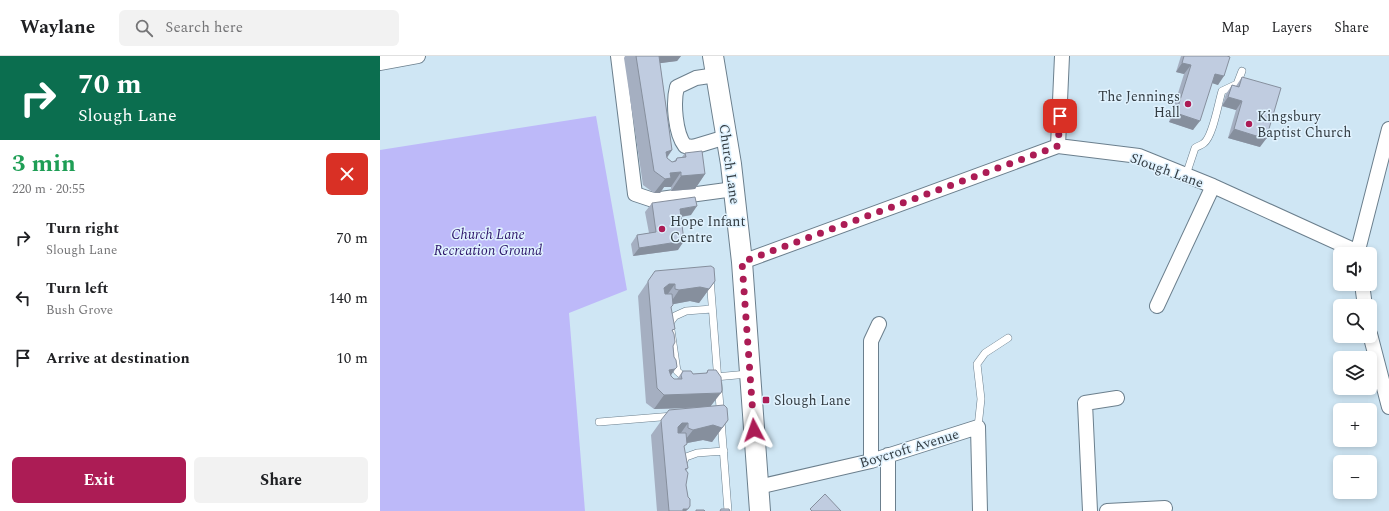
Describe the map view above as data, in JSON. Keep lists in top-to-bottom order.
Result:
{
  "streets": {
    "main road": ["Church Lane"],
    "street": ["Slough Lane", "Boycroft Avenue"]
  },
  "crossings": [
    ["Church Lane", "Slough Lane"],
    ["Church Lane", "Boycroft Avenue"]
  ],
  "parks": ["Church Lane Recreation Ground"],
  "places": {
    "other": ["The Jennings Hall", "Kingsbury Baptist Church", "Hope Infant Centre"],
    "transit": ["Slough Lane"]
  },
  "page": {
    "header": "Waylane",
    "search": "Search here",
    "nav": ["Map", "Layers", "Share"],
    "turn": ["70 m", "Slough Lane"],
    "heading": ["3 min", "220 m · 20:55"],
    "list": [
      {
        "name": "Turn right",
        "note": "Slough Lane",
        "value": "70 m"
      },
      {
        "name": "Turn left",
        "note": "Bush Grove",
        "value": "140 m"
      },
      {
        "name": "Arrive at destination",
        "value": "10 m"
      }
    ],
    "map_buttons": ["+", "−"],
    "buttons": ["Exit", "Share"]
  }
}
